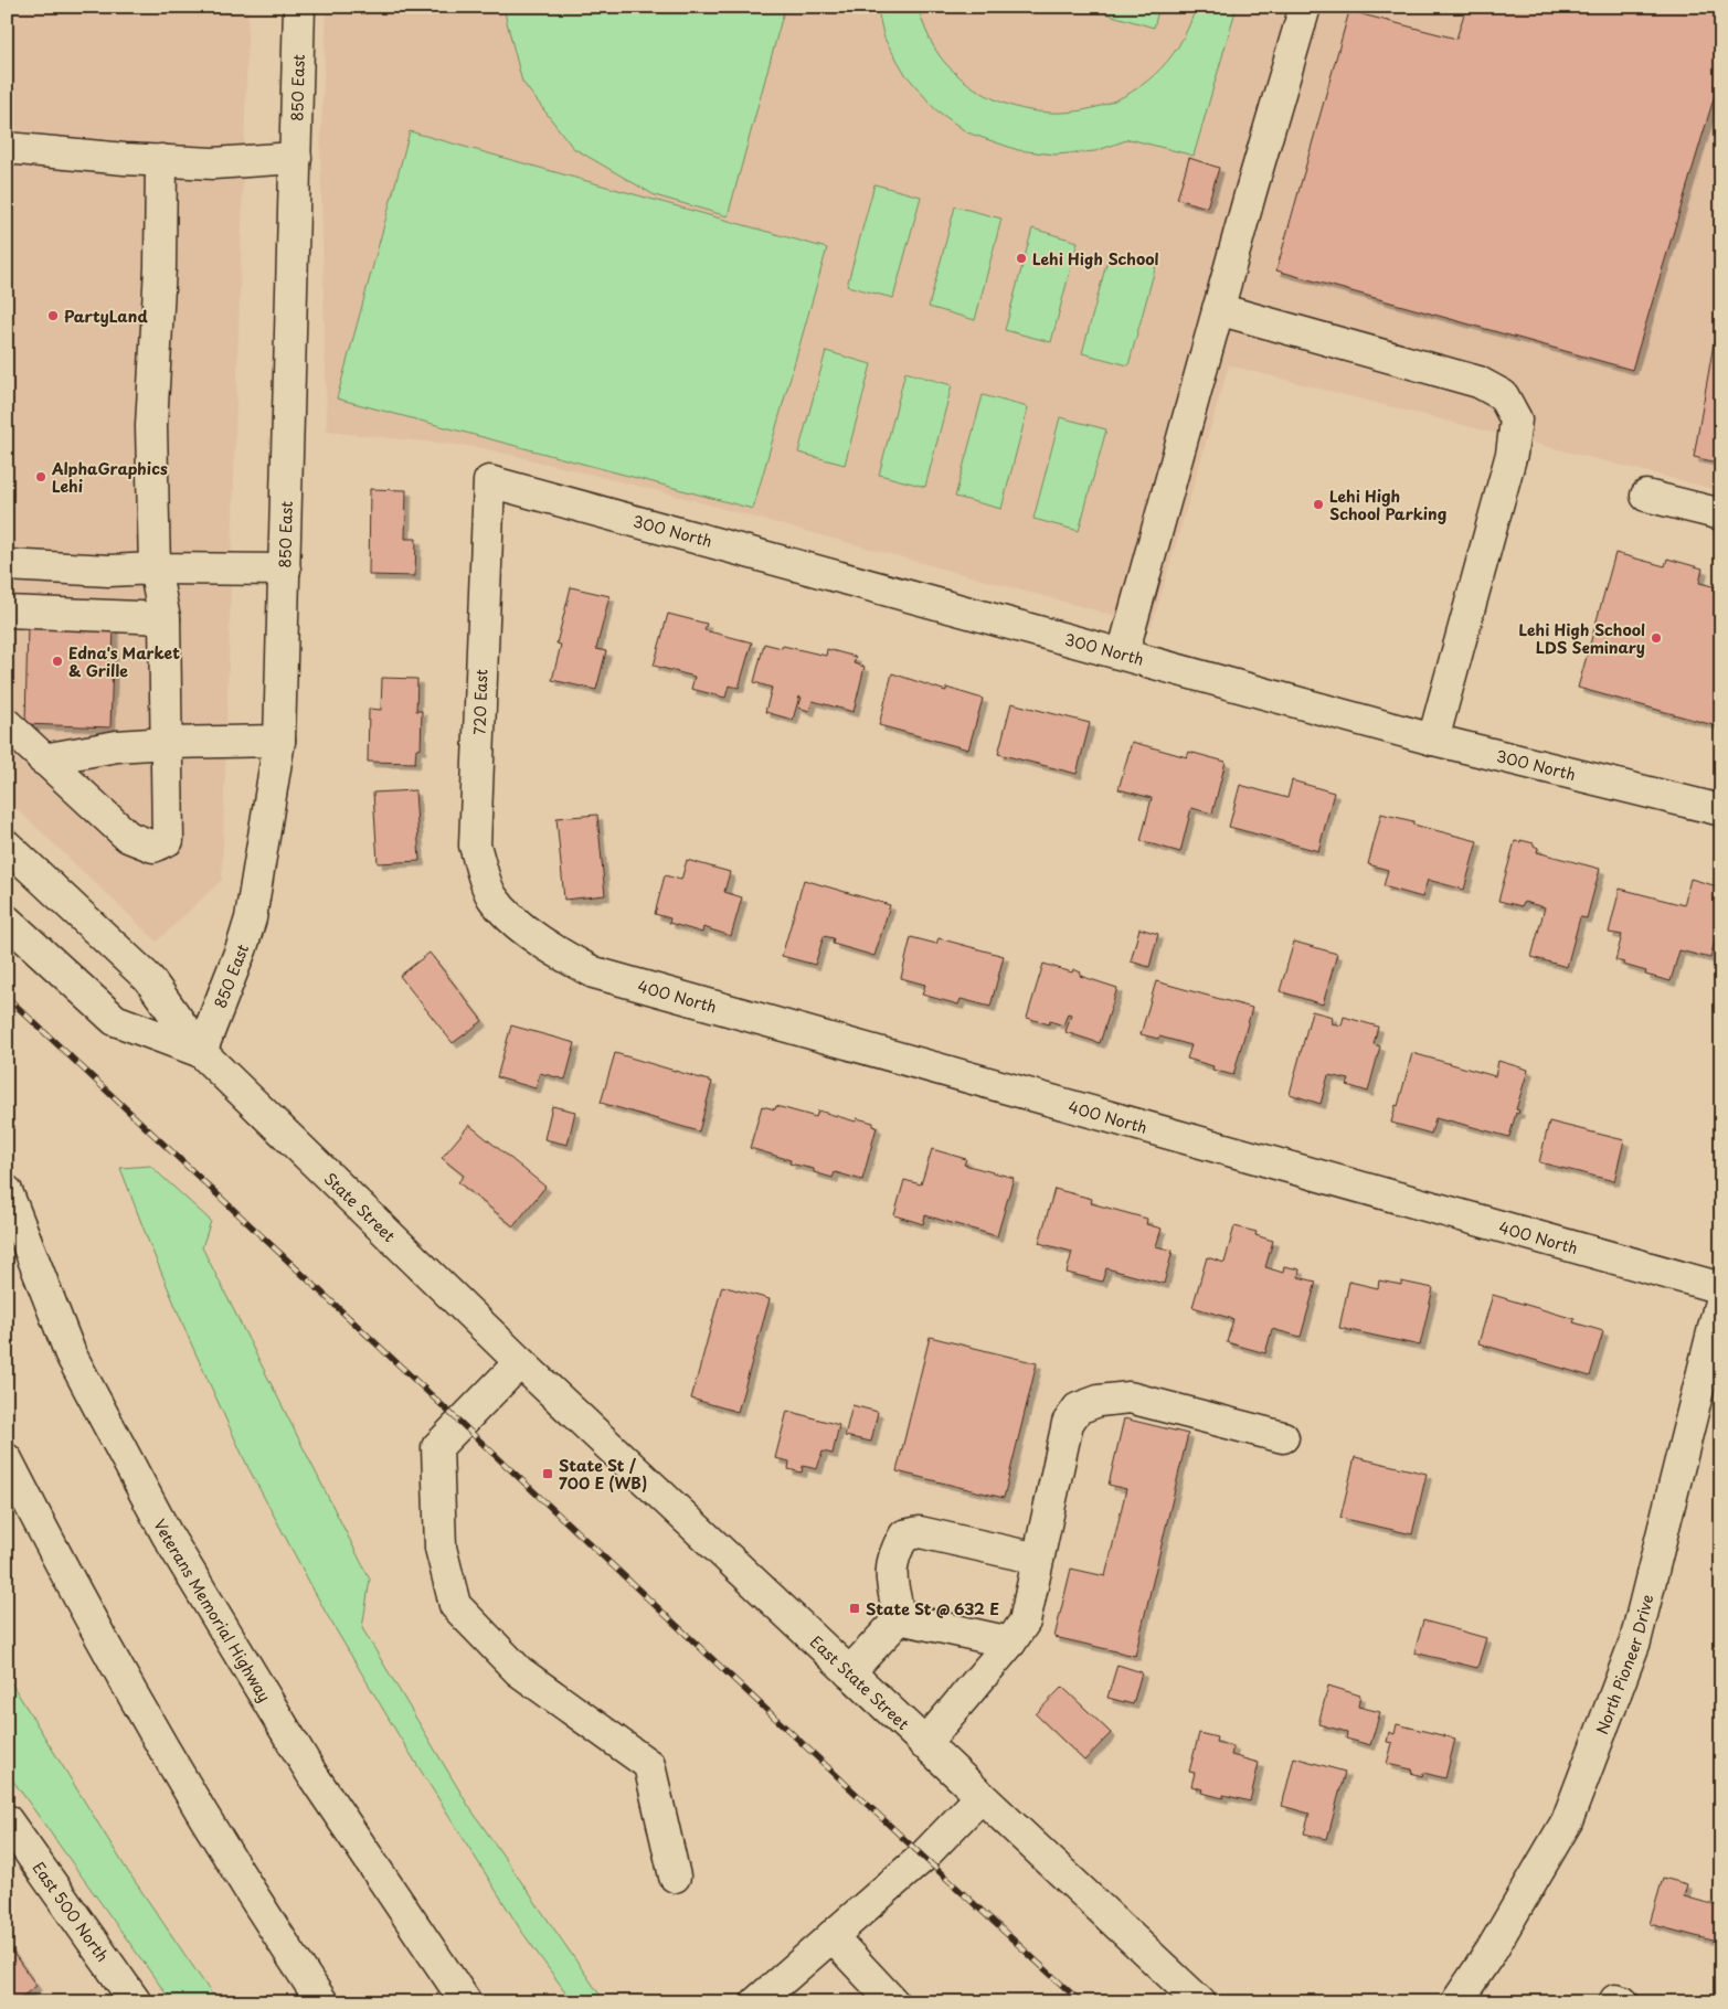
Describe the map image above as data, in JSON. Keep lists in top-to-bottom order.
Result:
{
  "streets": {
    "main road": [
      "850 East",
      "300 North",
      "720 East",
      "400 North",
      "State Street",
      "Veterans Memorial Highway",
      "North Pioneer Drive",
      "East State Street",
      "East 500 North"
    ]
  },
  "crossings": [
    ["850 East", "State Street"],
    ["300 North", "720 East"],
    ["720 East", "400 North"],
    ["State Street", "East State Street"]
  ],
  "places": {
    "other": [
      "Lehi High School",
      "PartyLand",
      "AlphaGraphics Lehi",
      "Lehi High School Parking",
      "Lehi High School LDS Seminary",
      "Edna's Market & Grille"
    ],
    "transit": ["State St / 700 E (WB)", "State St @ 632 E"]
  }
}
